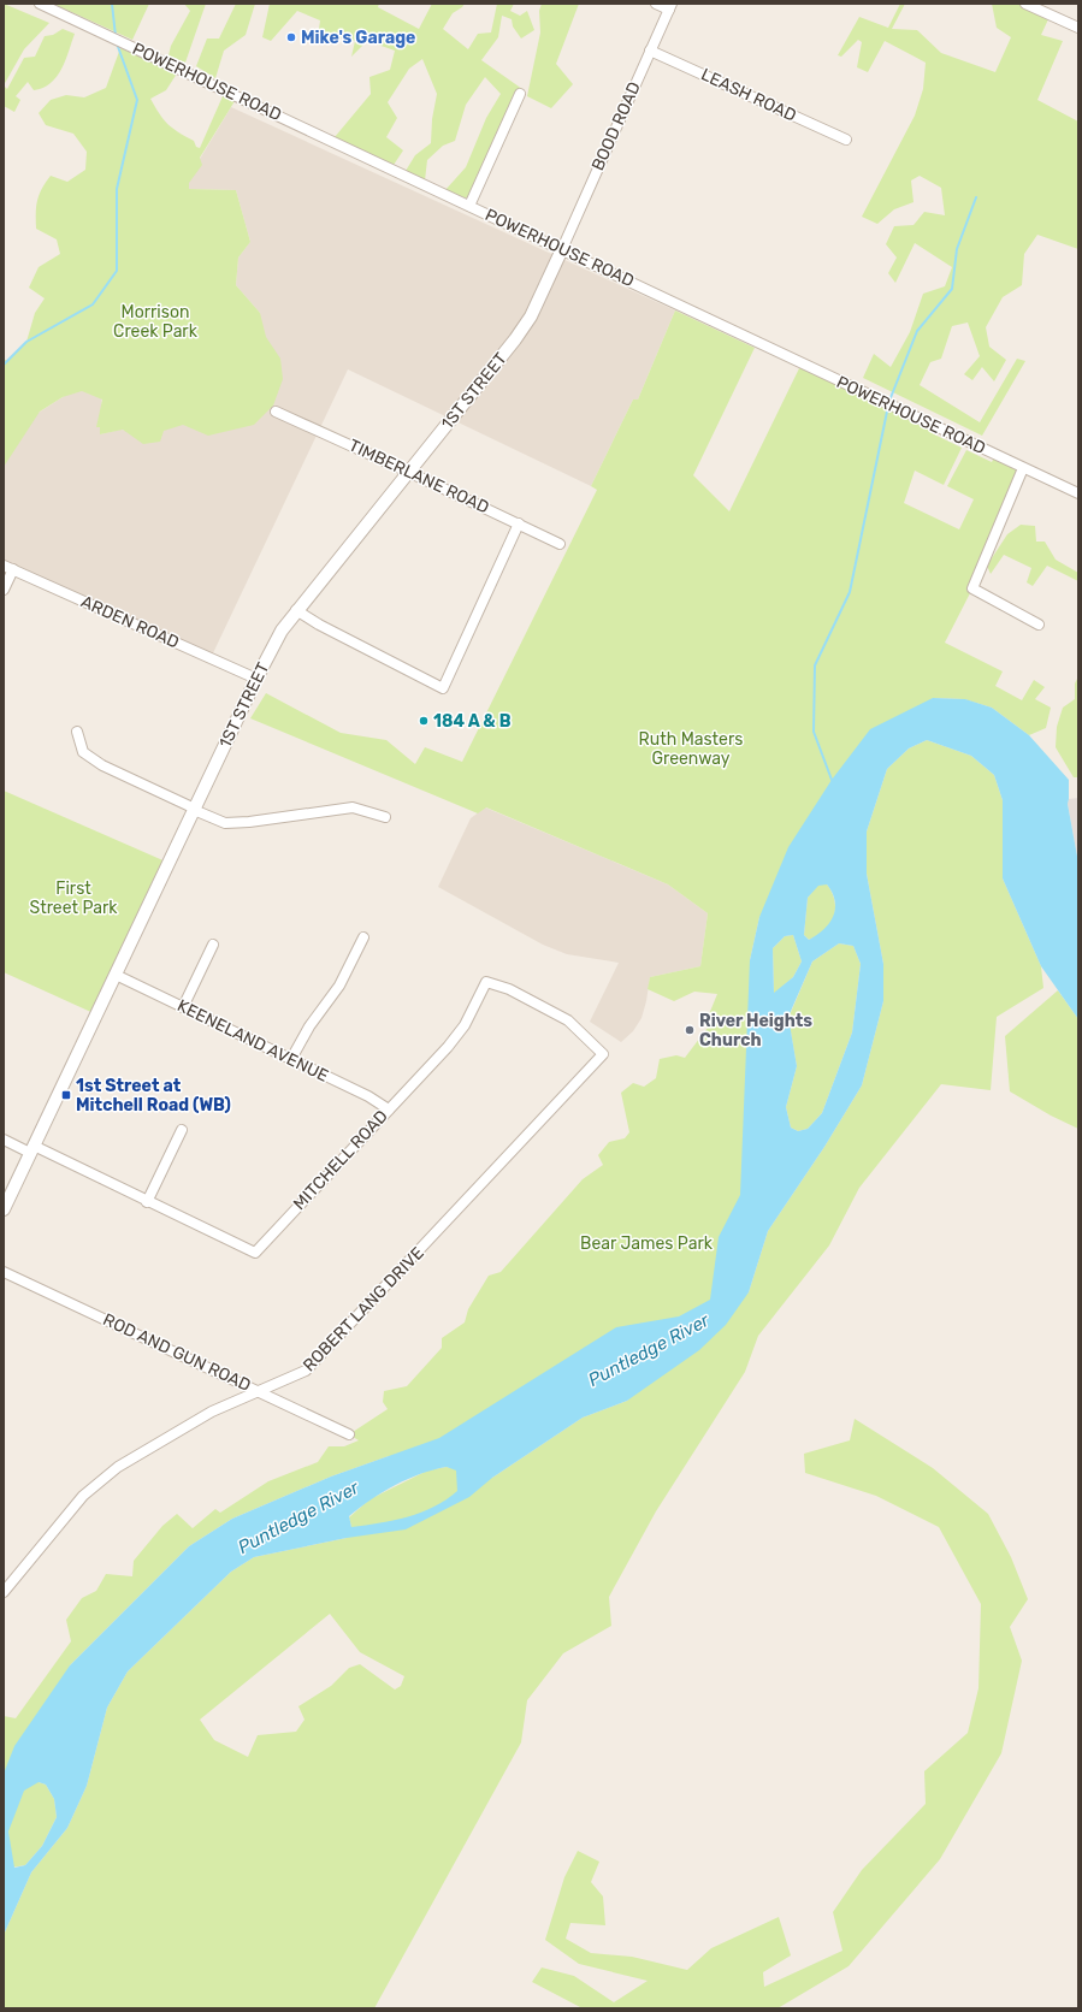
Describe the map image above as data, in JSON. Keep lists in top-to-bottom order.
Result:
{
  "streets": {
    "street": [
      "POWERHOUSE ROAD",
      "LEASH ROAD",
      "BOOD ROAD",
      "1ST STREET",
      "TIMBERLANE ROAD",
      "ARDEN ROAD",
      "KEENELAND AVENUE",
      "MITCHELL ROAD",
      "ROBERT LANG DRIVE",
      "ROD AND GUN ROAD"
    ]
  },
  "crossings": [
    ["POWERHOUSE ROAD", "BOOD ROAD"],
    ["POWERHOUSE ROAD", "1ST STREET"],
    ["LEASH ROAD", "BOOD ROAD"],
    ["BOOD ROAD", "1ST STREET"],
    ["1ST STREET", "TIMBERLANE ROAD"],
    ["1ST STREET", "ARDEN ROAD"],
    ["1ST STREET", "KEENELAND AVENUE"],
    ["1ST STREET", "MITCHELL ROAD"],
    ["KEENELAND AVENUE", "MITCHELL ROAD"],
    ["MITCHELL ROAD", "ROBERT LANG DRIVE"],
    ["ROBERT LANG DRIVE", "ROD AND GUN ROAD"]
  ],
  "water": ["Puntledge River"],
  "parks": [
    "Morrison Creek Park",
    "Ruth Masters Greenway",
    "First Street Park",
    "Bear James Park"
  ],
  "places": {
    "other": ["Mike's Garage", "184 A & B", "River Heights Church"],
    "transit": ["1st Street at Mitchell Road (WB)"]
  }
}
